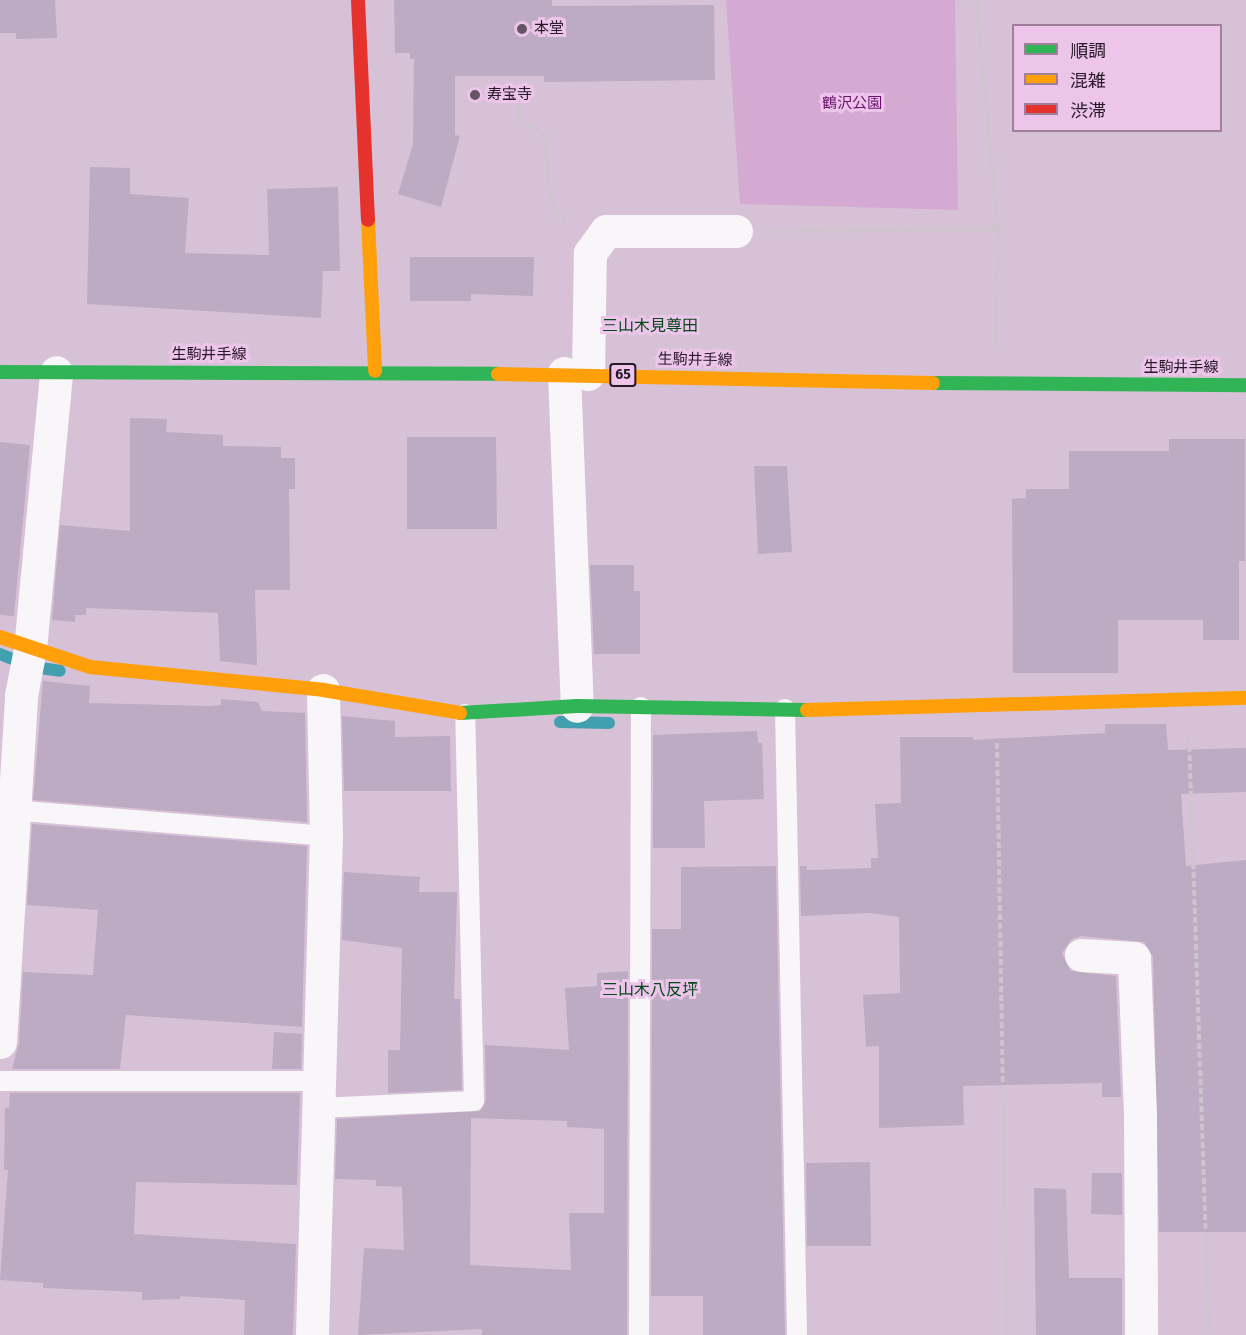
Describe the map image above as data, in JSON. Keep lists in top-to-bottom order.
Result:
{
  "streets": {
    "street": ["生駒井手線", "65"]
  },
  "districts": ["三山木見尊田", "三山木八反坪"],
  "parks": ["鶴沢公園"],
  "places": ["本堂", "寿宝寺"],
  "legend": ["順調", "混雑", "渋滞"]
}
